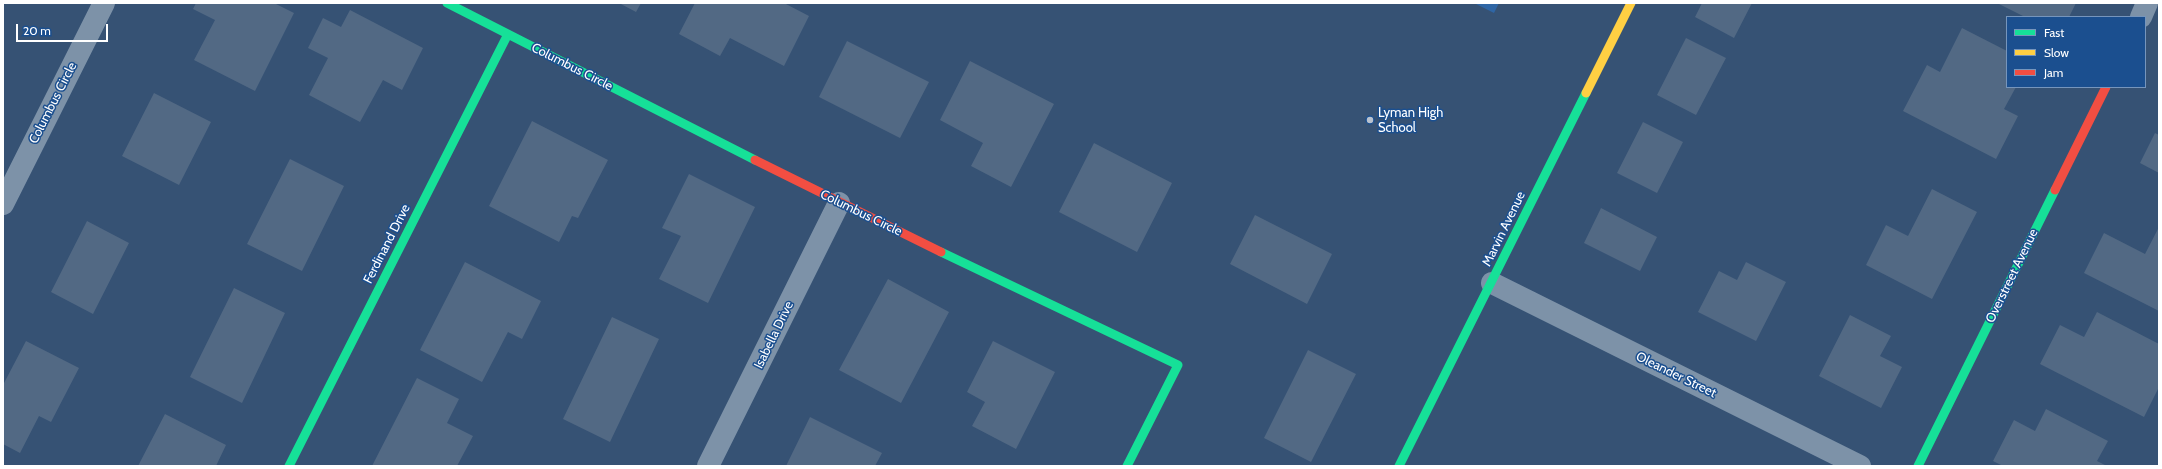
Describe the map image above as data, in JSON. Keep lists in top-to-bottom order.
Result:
{
  "streets": {
    "street": [
      "Columbus Circle",
      "Marvin Avenue",
      "Ferdinand Drive",
      "Overstreet Avenue",
      "Isabella Drive",
      "Oleander Street"
    ]
  },
  "crossings": [
    ["Columbus Circle", "Ferdinand Drive"],
    ["Columbus Circle", "Isabella Drive"],
    ["Marvin Avenue", "Oleander Street"]
  ],
  "places": ["Lyman High School"],
  "legend": ["Fast", "Slow", "Jam"],
  "scale_bar": "20 m"
}
